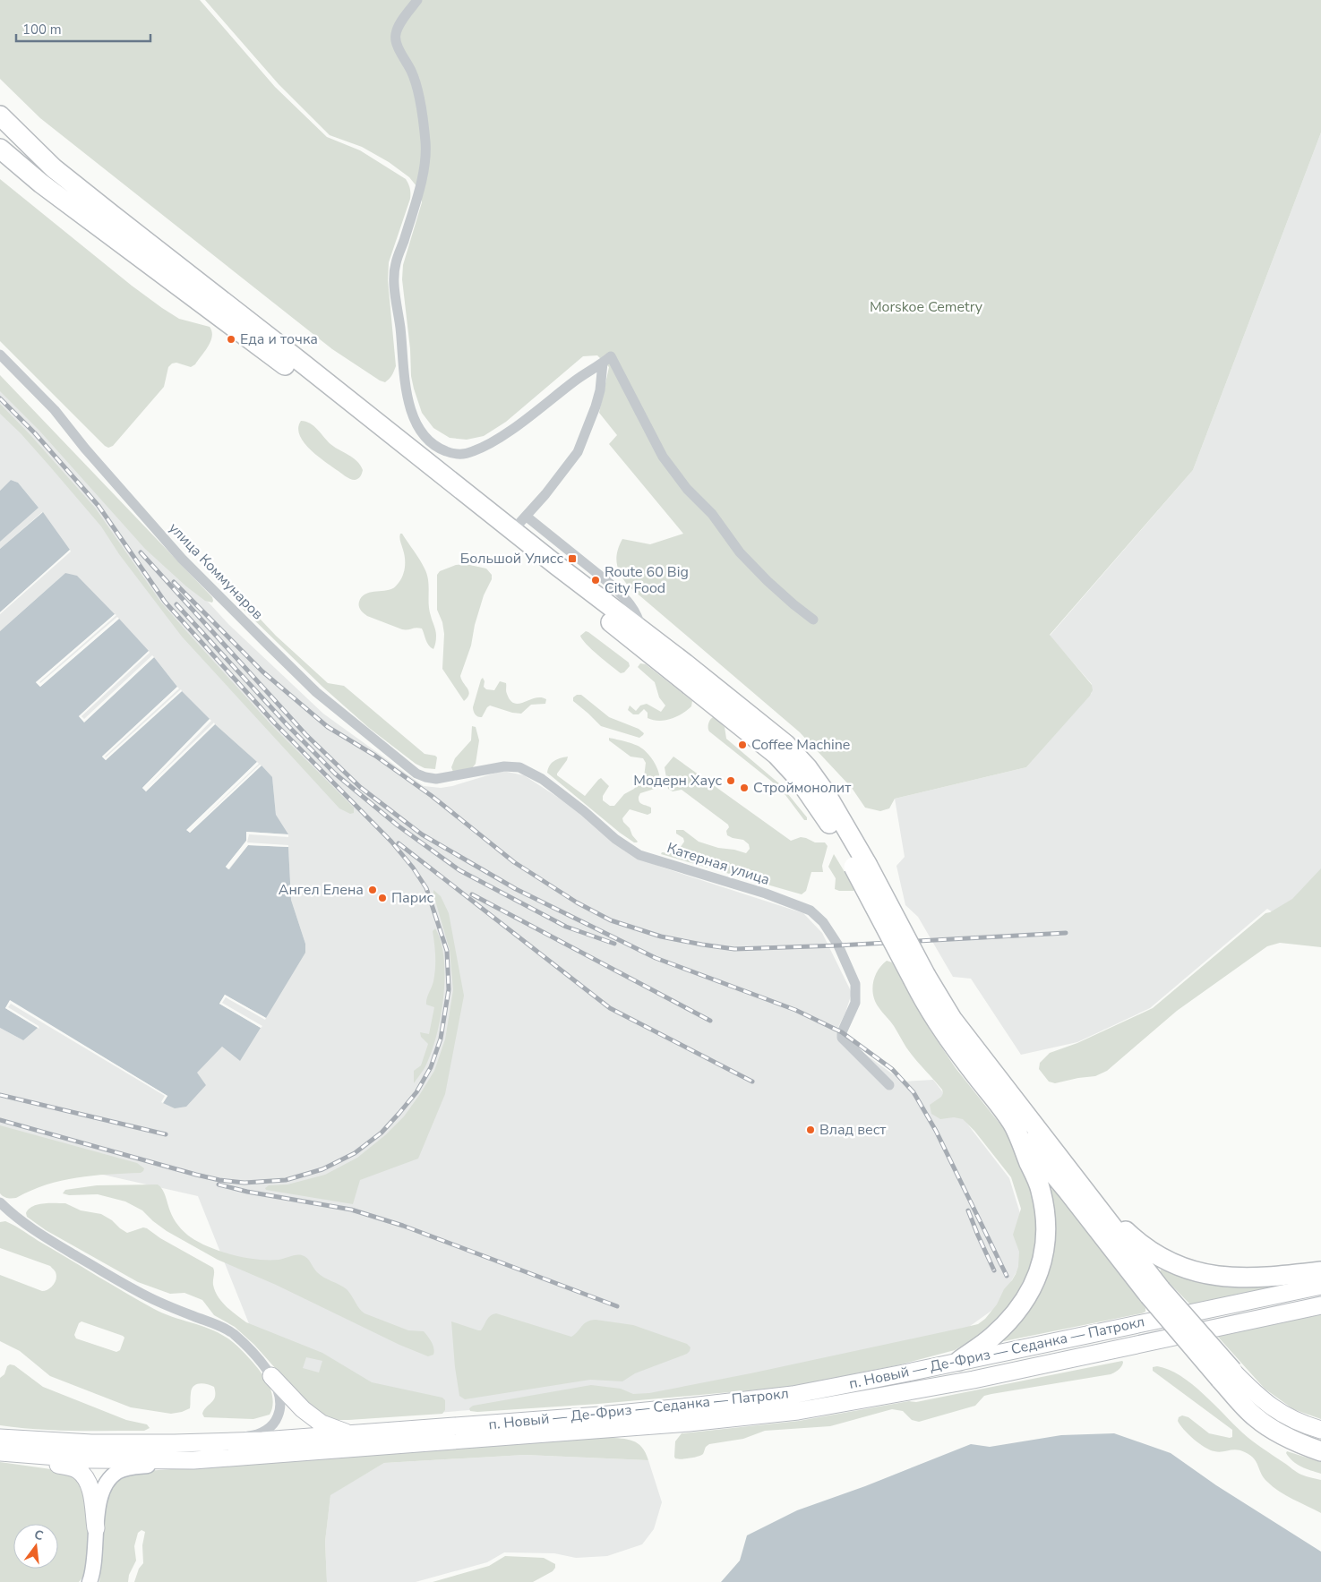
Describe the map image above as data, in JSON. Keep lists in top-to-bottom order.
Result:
{
  "streets": {
    "main road": ["п. Новый — Де-Фриз — Седанка — Патрокл"],
    "street": ["улица Коммунаров", "Катерная улица"]
  },
  "crossings": [
    ["улица Коммунаров", "Катерная улица"]
  ],
  "parks": ["Morskoe Cemetry"],
  "places": {
    "other": [
      "Еда и точка",
      "Route 60 Big City Food",
      "Coffee Machine",
      "Модерн Хаус",
      "Строймонолит",
      "Ангел Елена",
      "Парис",
      "Влад вест"
    ],
    "transit": ["Большой Улисс"]
  },
  "scale_bar": "100 m",
  "north": "top"
}
